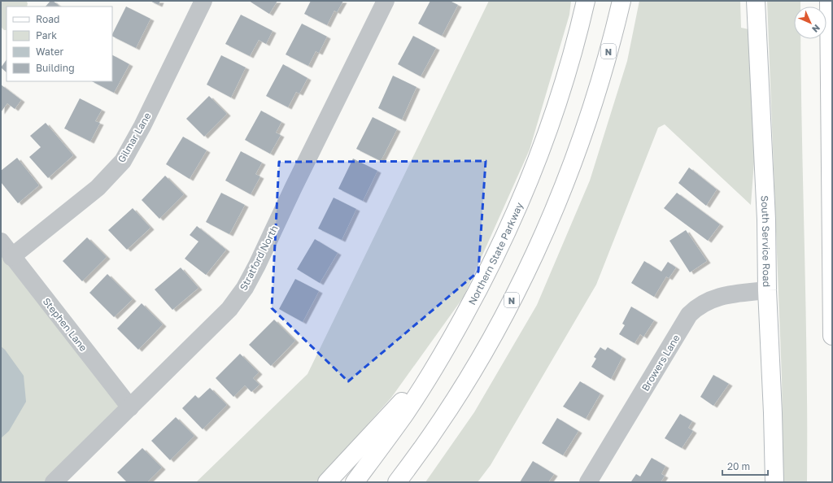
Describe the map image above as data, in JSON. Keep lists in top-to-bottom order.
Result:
{
  "streets": {
    "main road": ["N", "South Service Road", "Northern State Parkway"],
    "street": [
      "Gilmar Lane",
      "Stratford North",
      "Stephen Lane",
      "Browers Lane"
    ]
  },
  "crossings": [
    ["Gilmar Lane", "Stephen Lane"],
    ["South Service Road", "Browers Lane"],
    ["Stratford North", "Stephen Lane"]
  ],
  "legend": [
    "Road",
    "Park",
    "Water",
    "Building"
  ],
  "scale_bar": "20 m",
  "north": "bottom right"
}
